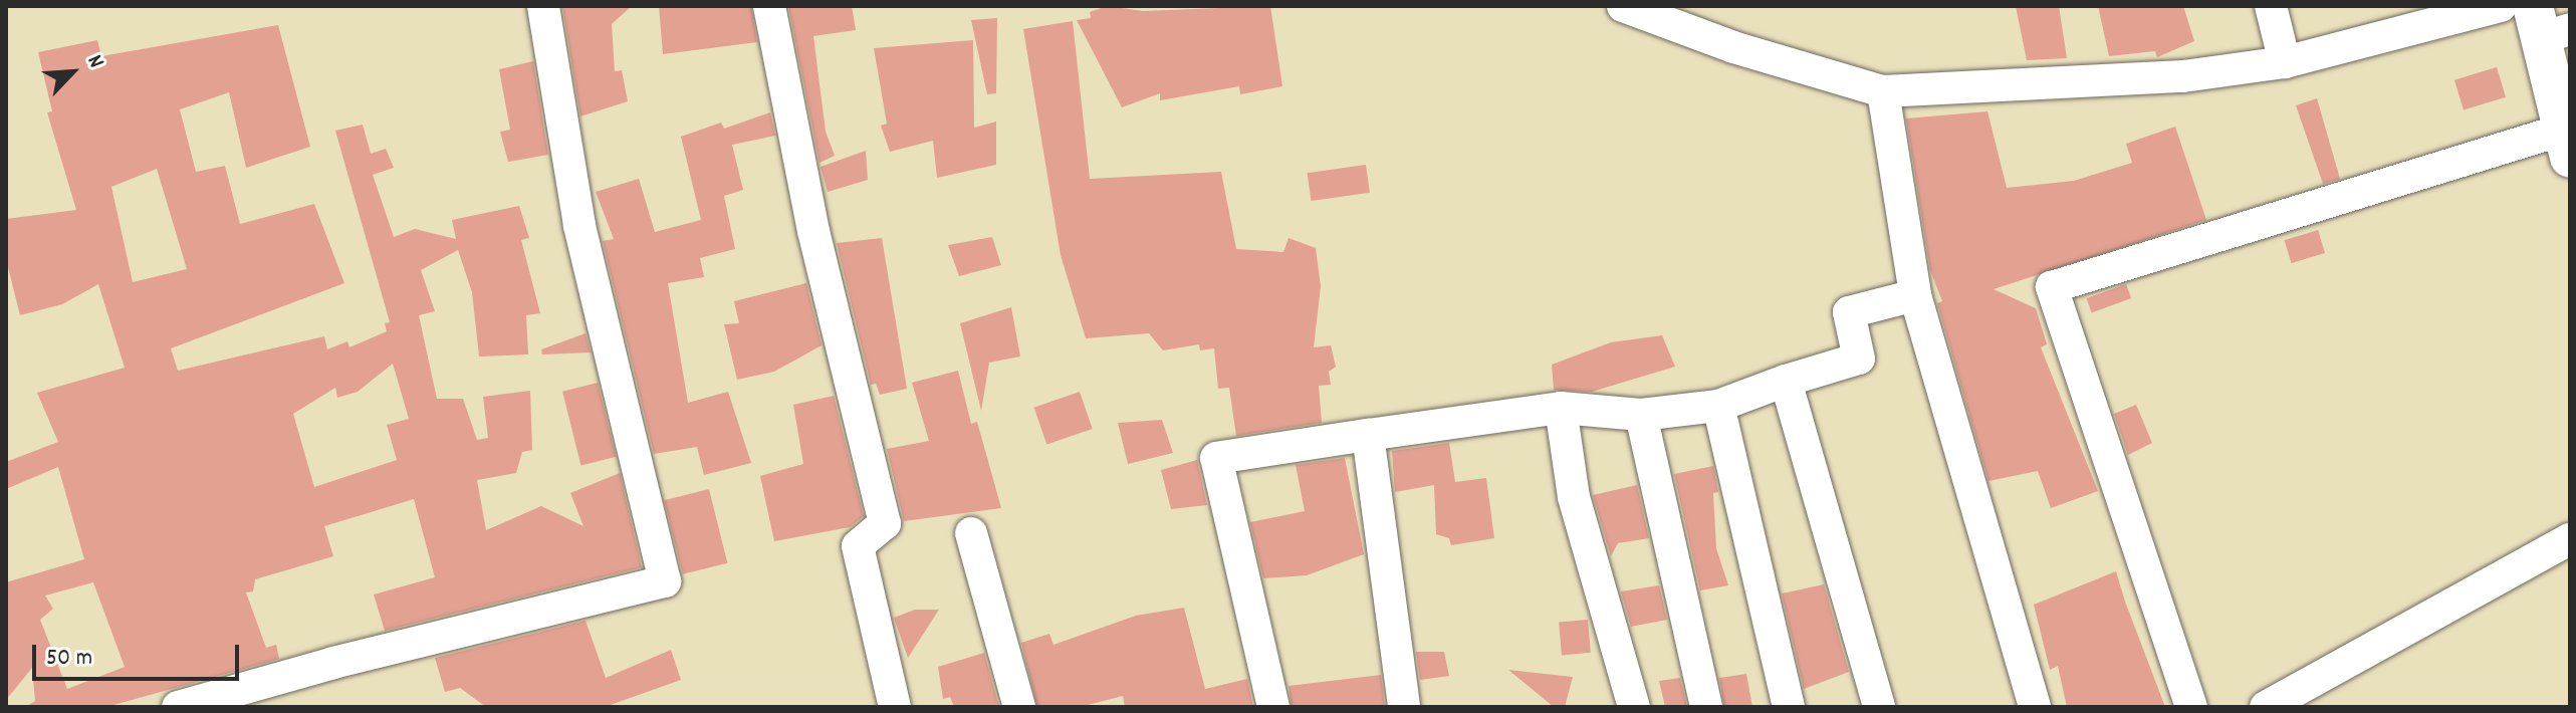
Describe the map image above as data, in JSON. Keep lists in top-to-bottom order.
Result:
{
  "scale_bar": "50 m",
  "north": "top right"
}
